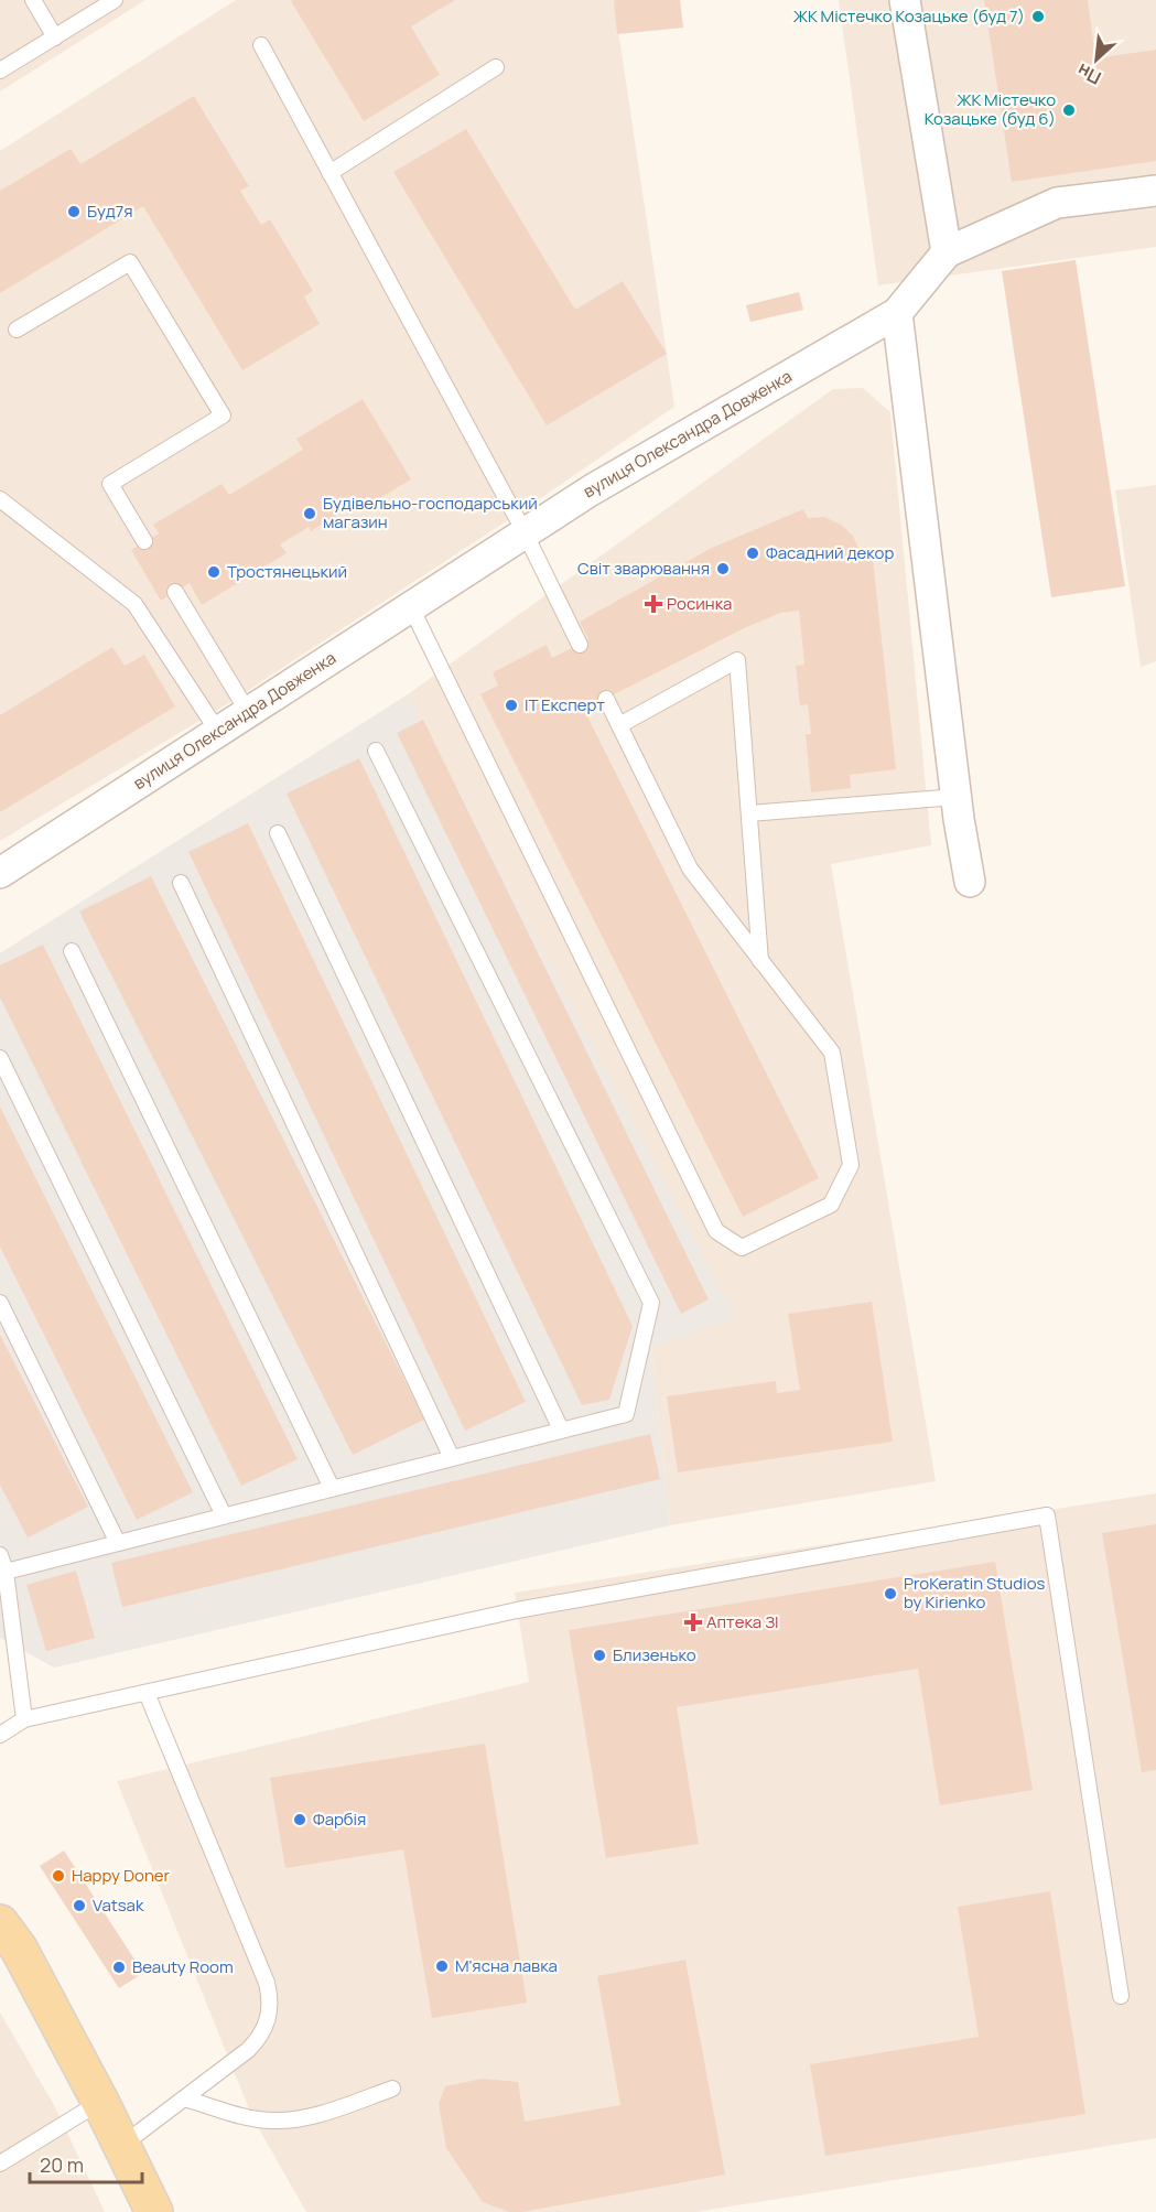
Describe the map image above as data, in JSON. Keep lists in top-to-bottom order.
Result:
{
  "streets": {
    "street": ["вулиця Олександра Довженка"]
  },
  "places": {
    "other": [
      "ЖК Містечко Козацьке (буд 7)",
      "ЖК Містечко Козацьке (буд 6)",
      "Буд7я",
      "Будівельно-господарський магазин",
      "Фасадний декор",
      "Світ зварювання",
      "Тростянецький",
      "IT Експерт",
      "ProKeratin Studios by Kirienko",
      "Близенько",
      "Фарбія",
      "Happy Doner",
      "Vatsak",
      "М'ясна лавка",
      "Beauty Room"
    ],
    "health": ["Росинка", "Аптека ЗІ"]
  },
  "scale_bar": "20 m",
  "north": "bottom left"
}
